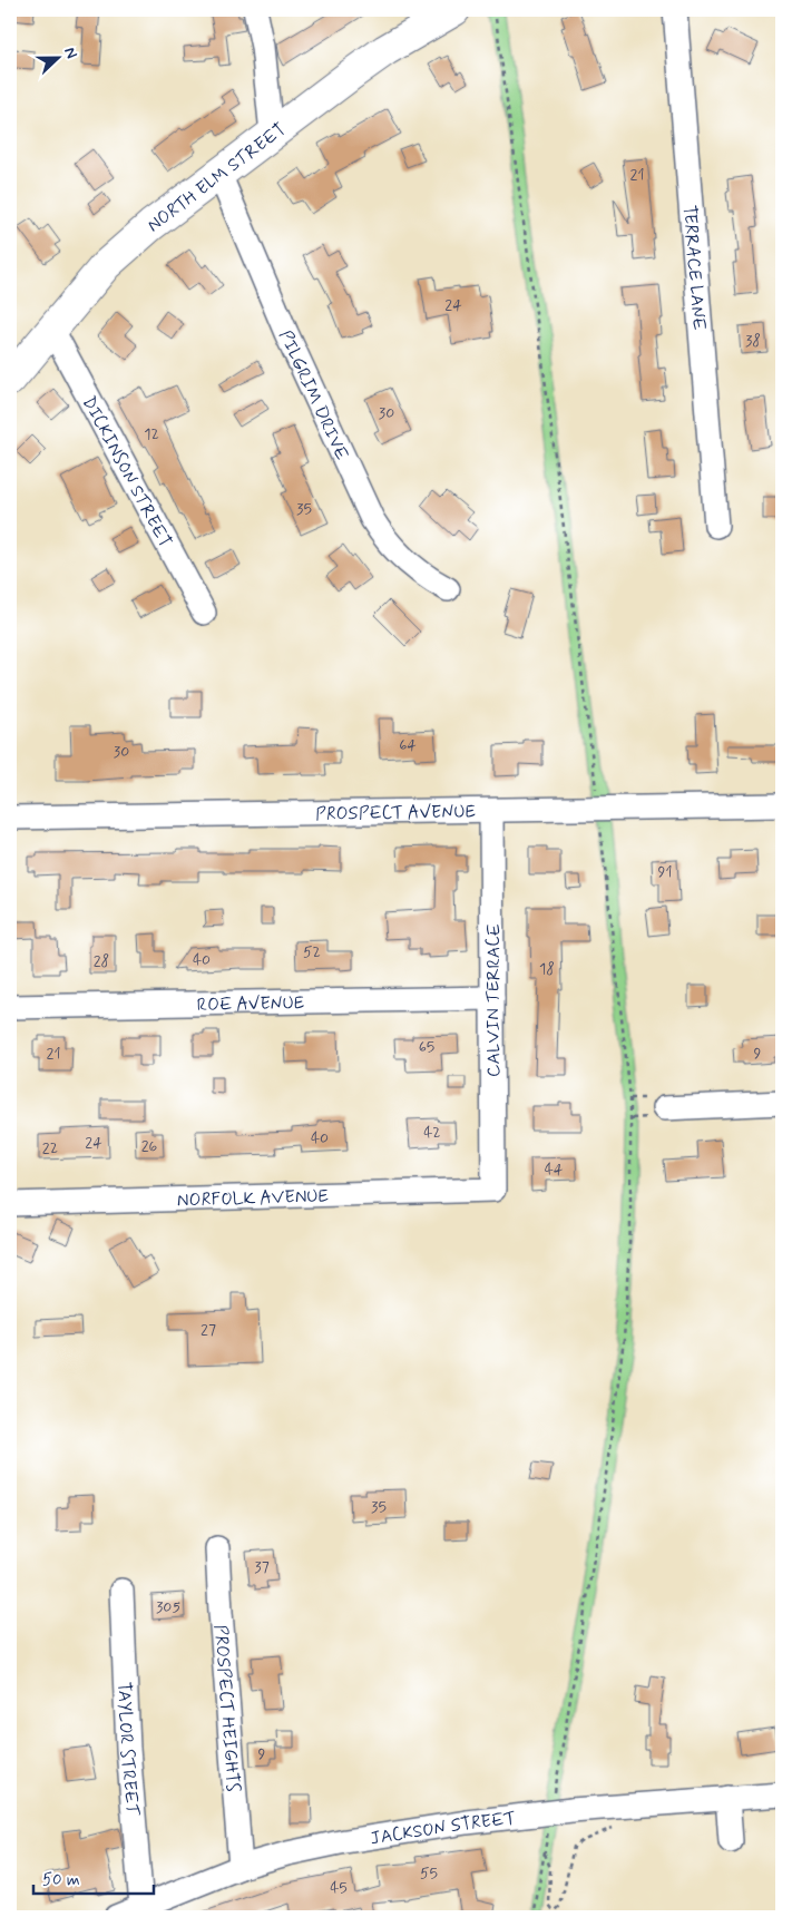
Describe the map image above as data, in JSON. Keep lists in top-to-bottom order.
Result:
{
  "streets": {
    "main road": ["NORTH ELM STREET"],
    "street": [
      "TERRACE LANE",
      "PILGRIM DRIVE",
      "DICKINSON STREET",
      "PROSPECT AVENUE",
      "CALVIN TERRACE",
      "ROE AVENUE",
      "NORFOLK AVENUE",
      "PROSPECT HEIGHTS",
      "TAYLOR STREET",
      "JACKSON STREET"
    ]
  },
  "crossings": [
    ["NORTH ELM STREET", "PILGRIM DRIVE"],
    ["NORTH ELM STREET", "DICKINSON STREET"],
    ["PROSPECT AVENUE", "CALVIN TERRACE"],
    ["CALVIN TERRACE", "ROE AVENUE"],
    ["CALVIN TERRACE", "NORFOLK AVENUE"],
    ["PROSPECT HEIGHTS", "JACKSON STREET"],
    ["TAYLOR STREET", "JACKSON STREET"]
  ],
  "house_numbers": [
    "21",
    "24",
    "38",
    "30",
    "12",
    "35",
    "64",
    "30",
    "91",
    "52",
    "40",
    "28",
    "18",
    "65",
    "21",
    "9",
    "42",
    "40",
    "24",
    "26",
    "22",
    "44",
    "27",
    "35",
    "37",
    "305",
    "9",
    "55",
    "45"
  ],
  "scale_bar": "50 m",
  "north": "right"
}
